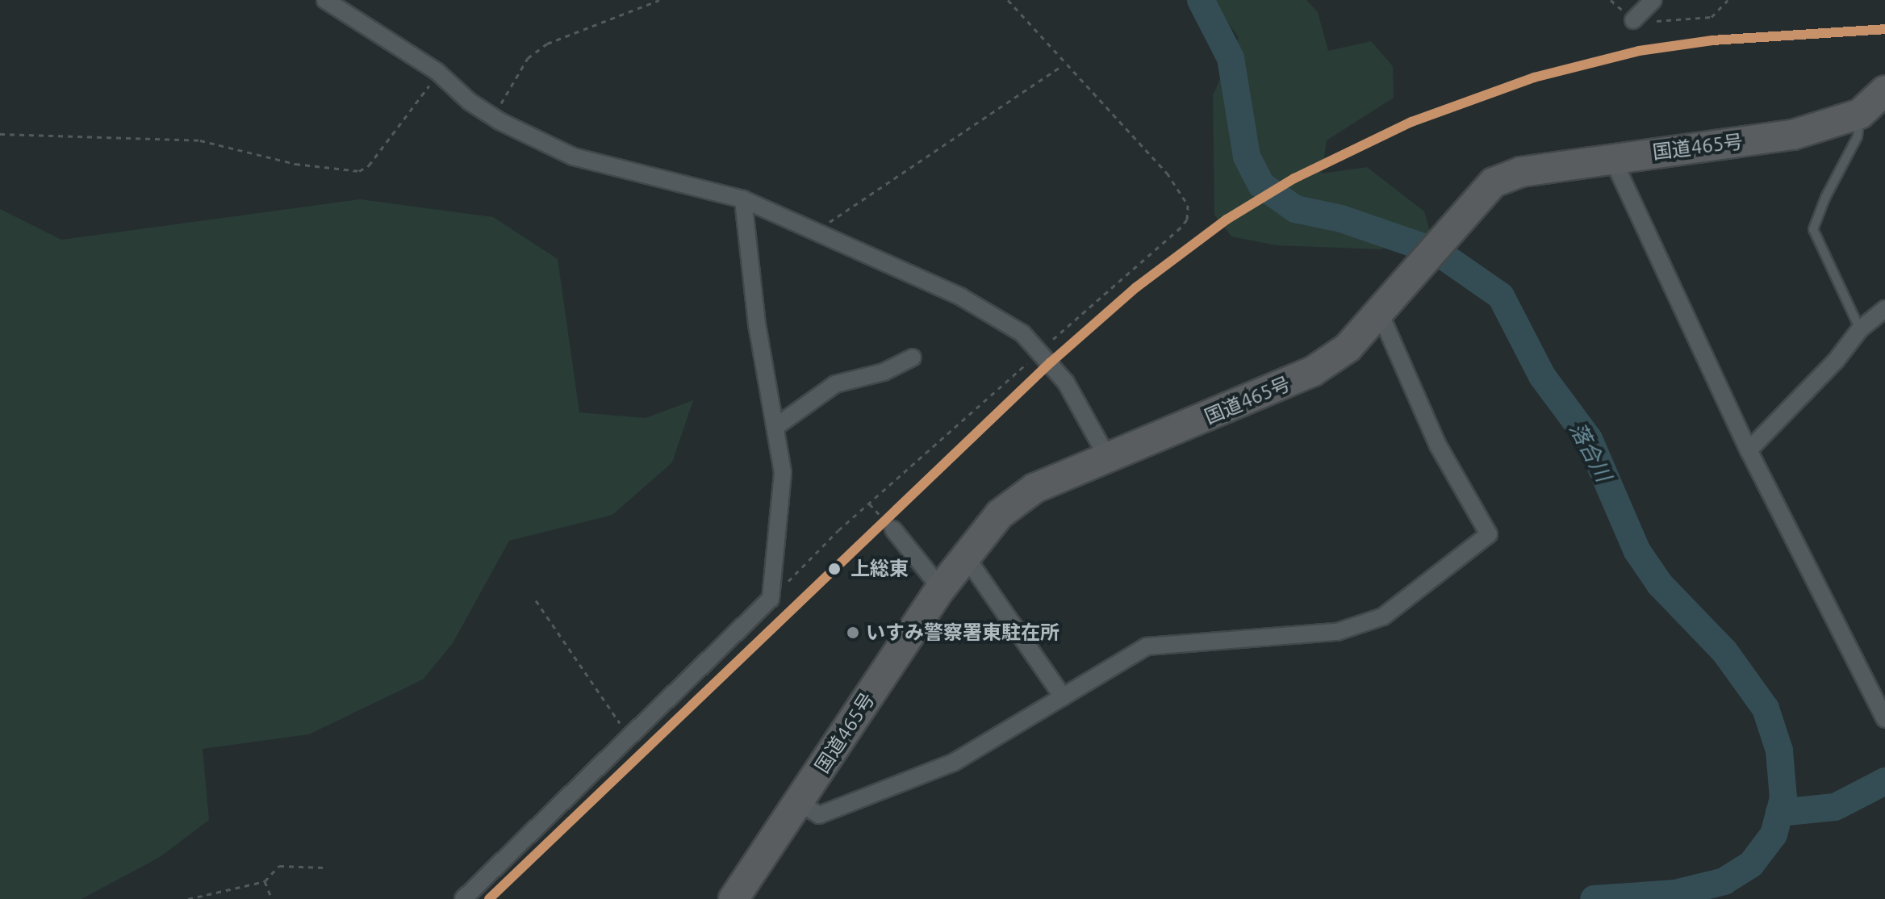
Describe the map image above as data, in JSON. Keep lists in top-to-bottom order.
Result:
{
  "streets": {
    "highway": ["国道465号"]
  },
  "water": ["落合川"],
  "places": ["上総東", "いすみ警察署東駐在所"]
}
